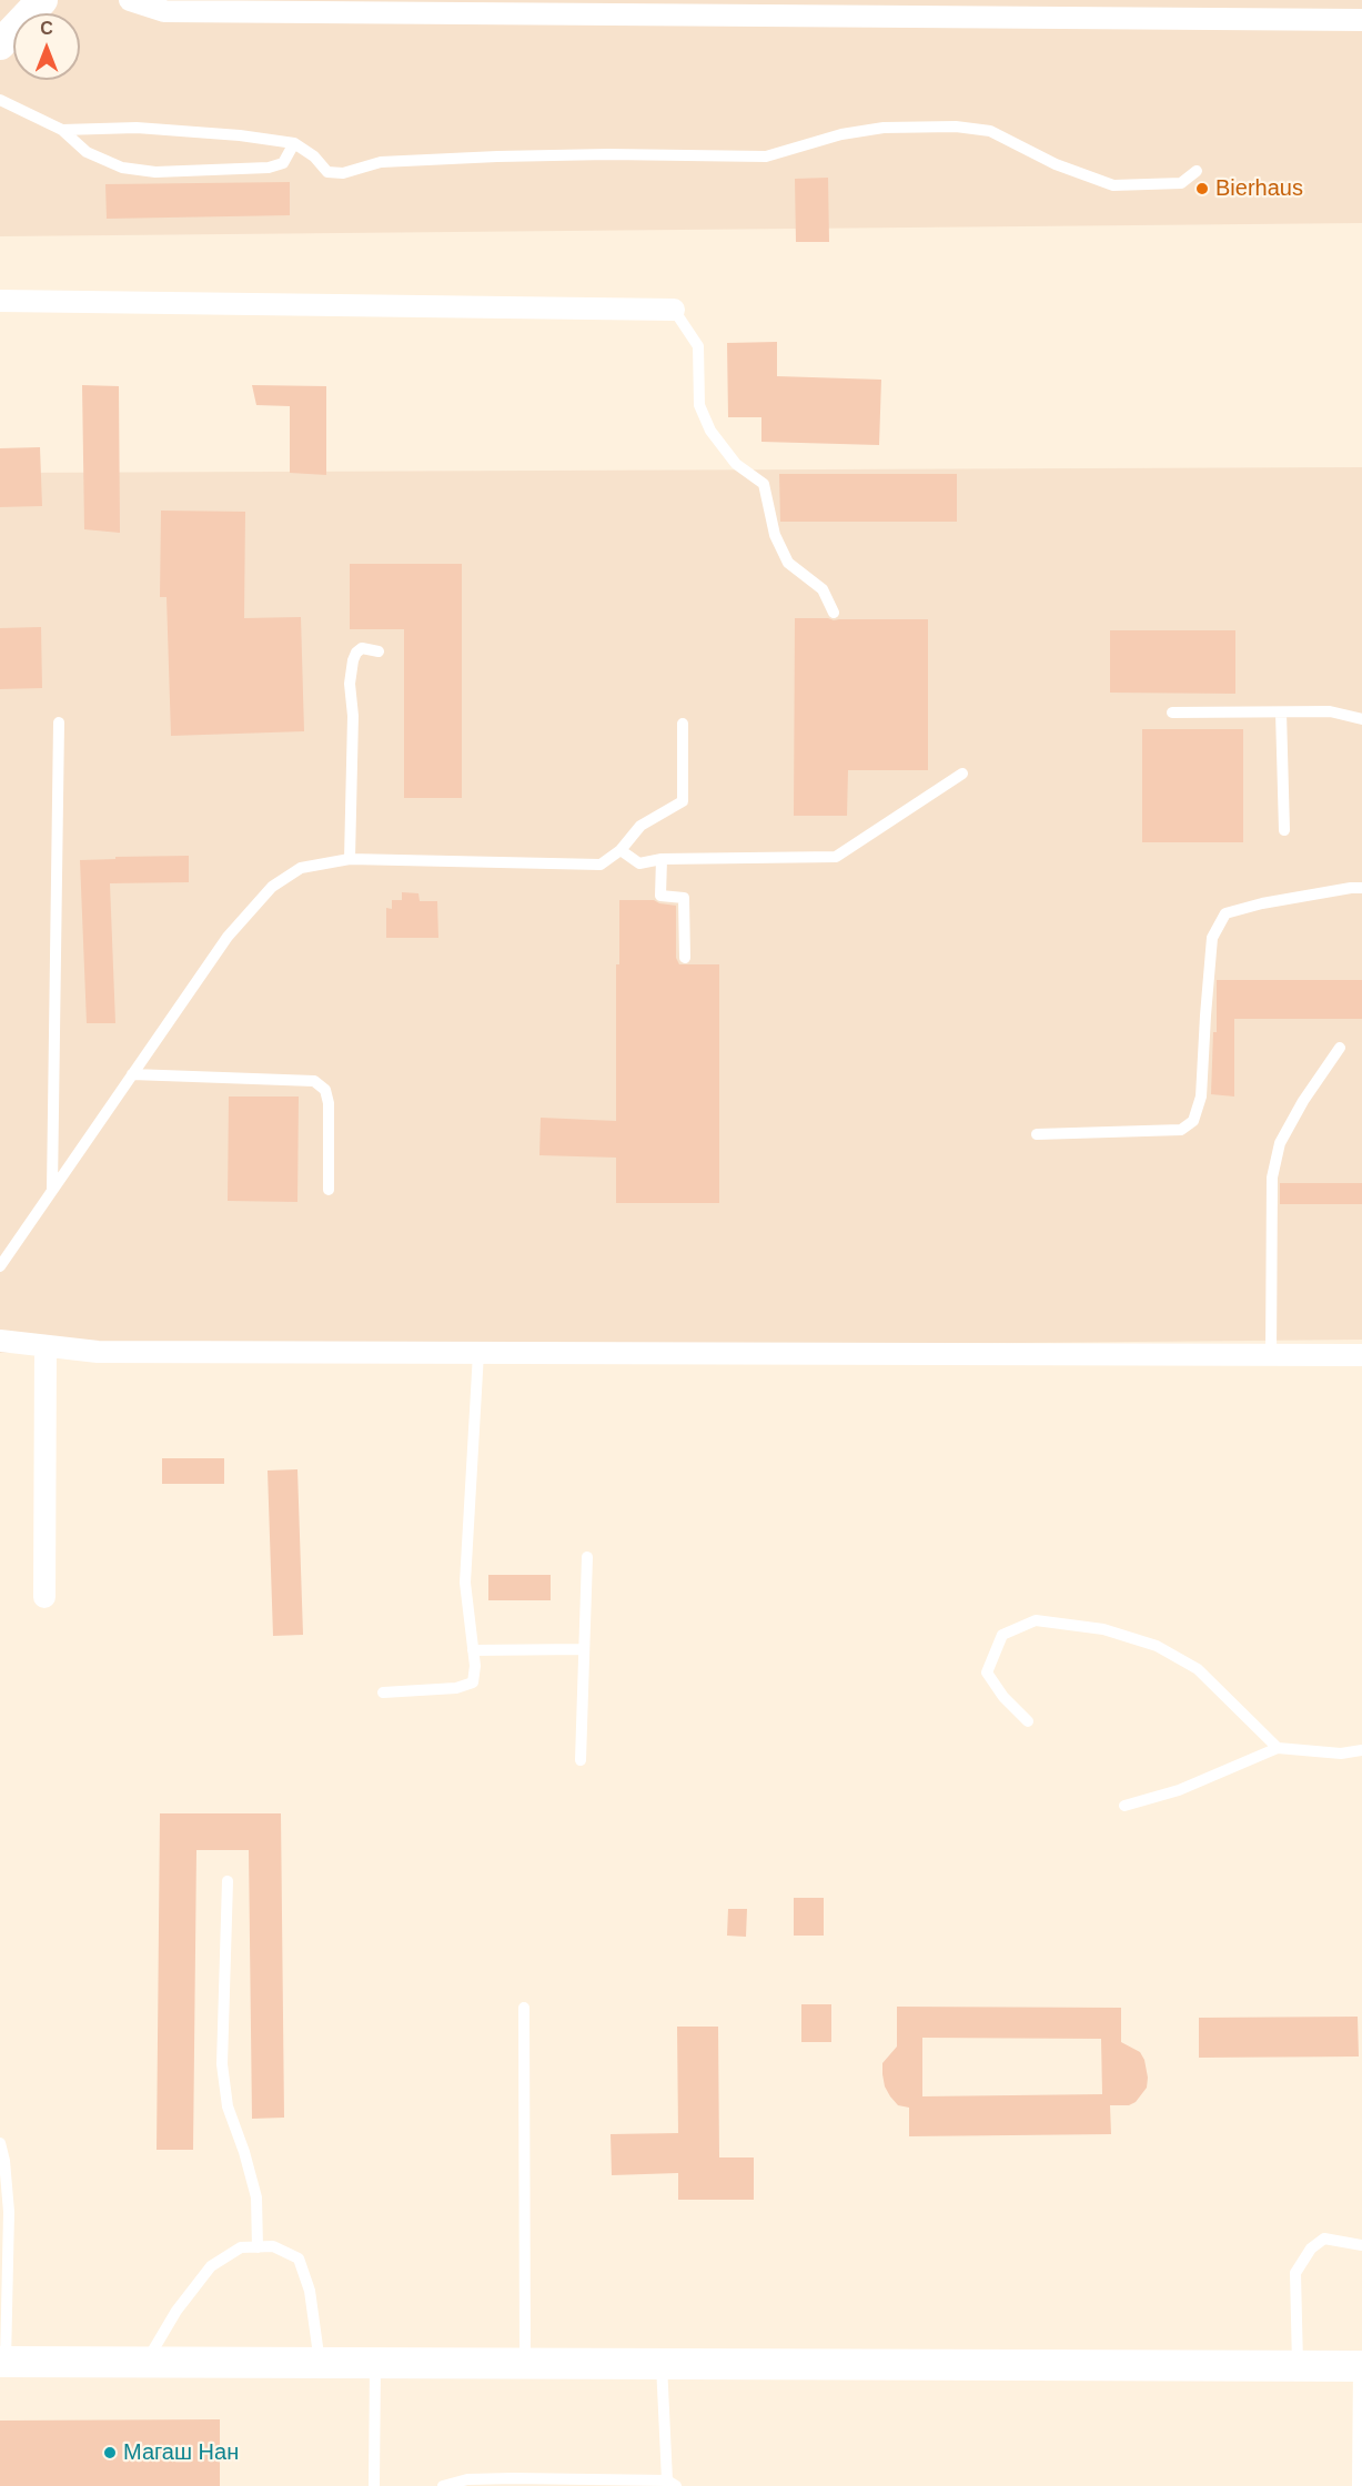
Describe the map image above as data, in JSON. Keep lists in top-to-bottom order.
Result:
{
  "places": ["Bierhaus", "Магаш Нан"],
  "north": "top"
}
